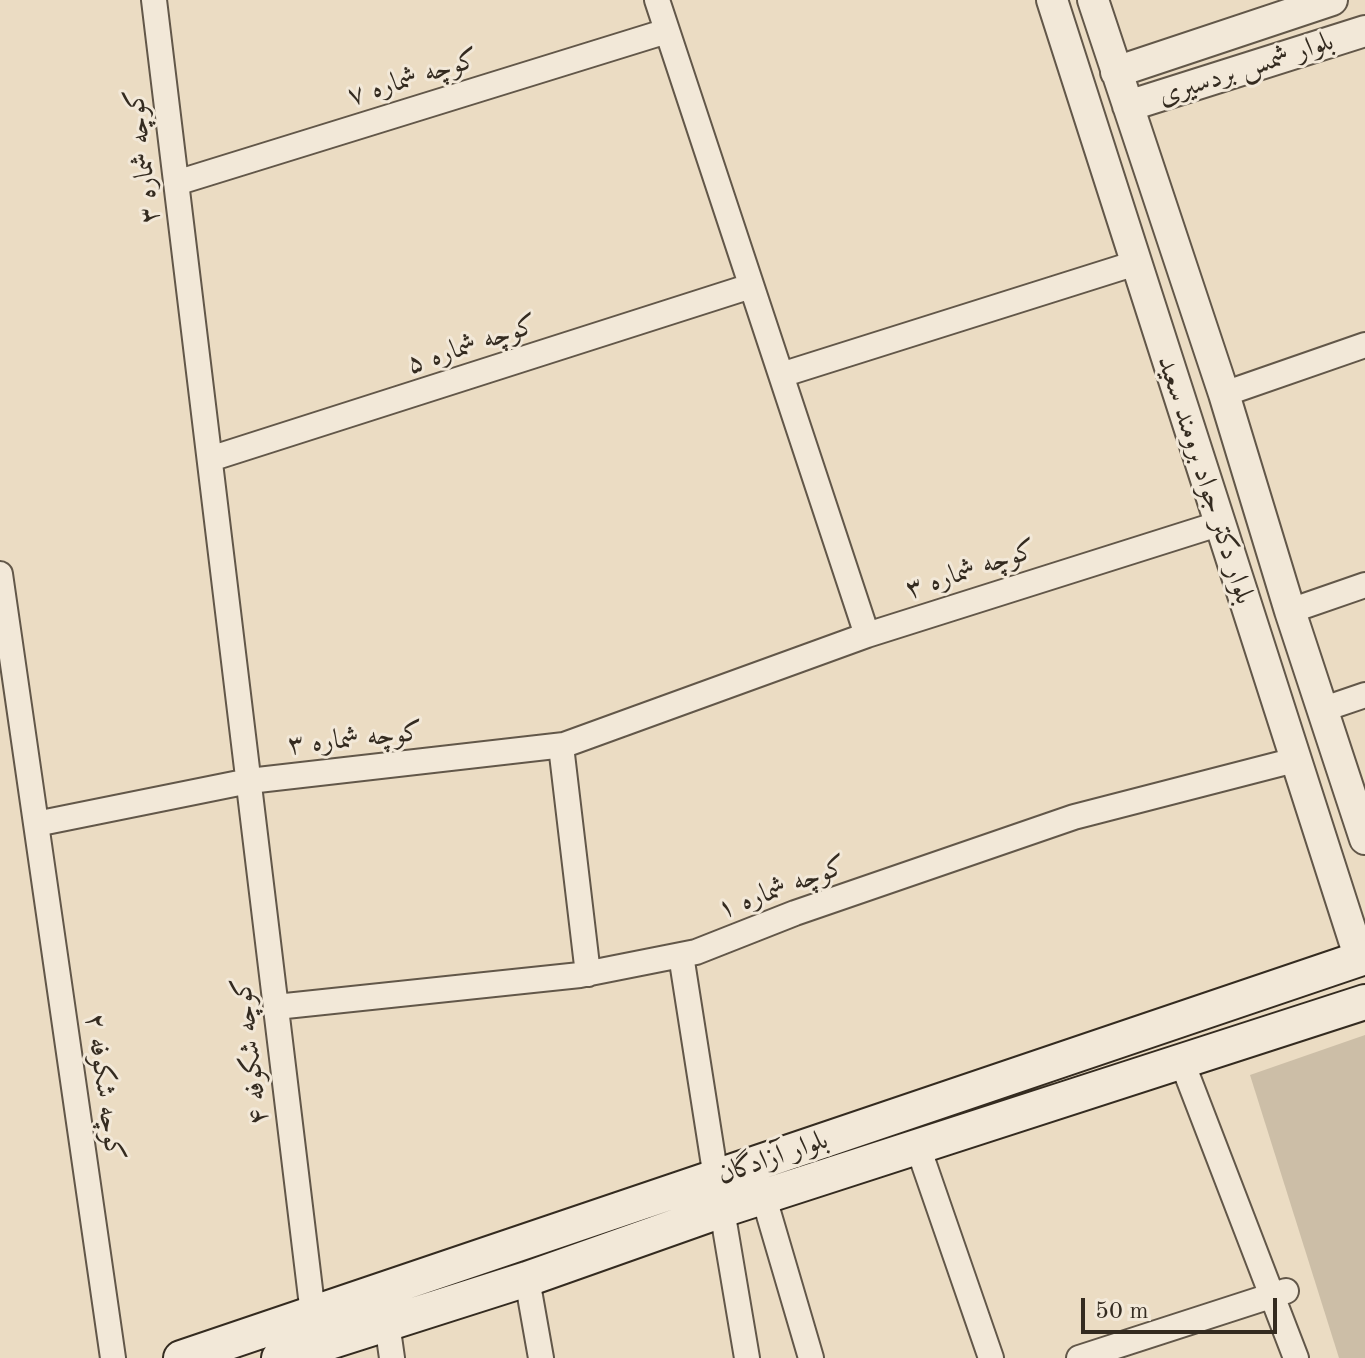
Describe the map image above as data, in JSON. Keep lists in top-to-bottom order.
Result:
{
  "streets": {
    "main road": ["بلوار آزادگان"],
    "street": [
      "بلوار شمس بردسیری",
      "کوچه شماره ۷",
      "کوچه شماره ۳",
      "کوچه شماره ۵",
      "بلوار دکتر جواد برومند سعید",
      "کوچه شماره ۱",
      "کوچه شکوفه ۴",
      "کوچه شکوفه ۲"
    ]
  },
  "crossings": [
    ["بلوار شمس بردسیری", "بلوار دکتر جواد برومند سعید"],
    ["کوچه شماره ۷", "کوچه شماره ۳"],
    ["کوچه شماره ۳", "کوچه شماره ۵"],
    ["کوچه شماره ۳", "بلوار دکتر جواد برومند سعید"],
    ["کوچه شماره ۳", "کوچه شکوفه ۴"],
    ["بلوار دکتر جواد برومند سعید", "کوچه شماره ۱"],
    ["بلوار دکتر جواد برومند سعید", "بلوار آزادگان"],
    ["کوچه شماره ۱", "کوچه شکوفه ۴"],
    ["کوچه شکوفه ۴", "بلوار آزادگان"]
  ],
  "scale_bar": "50 m"
}
